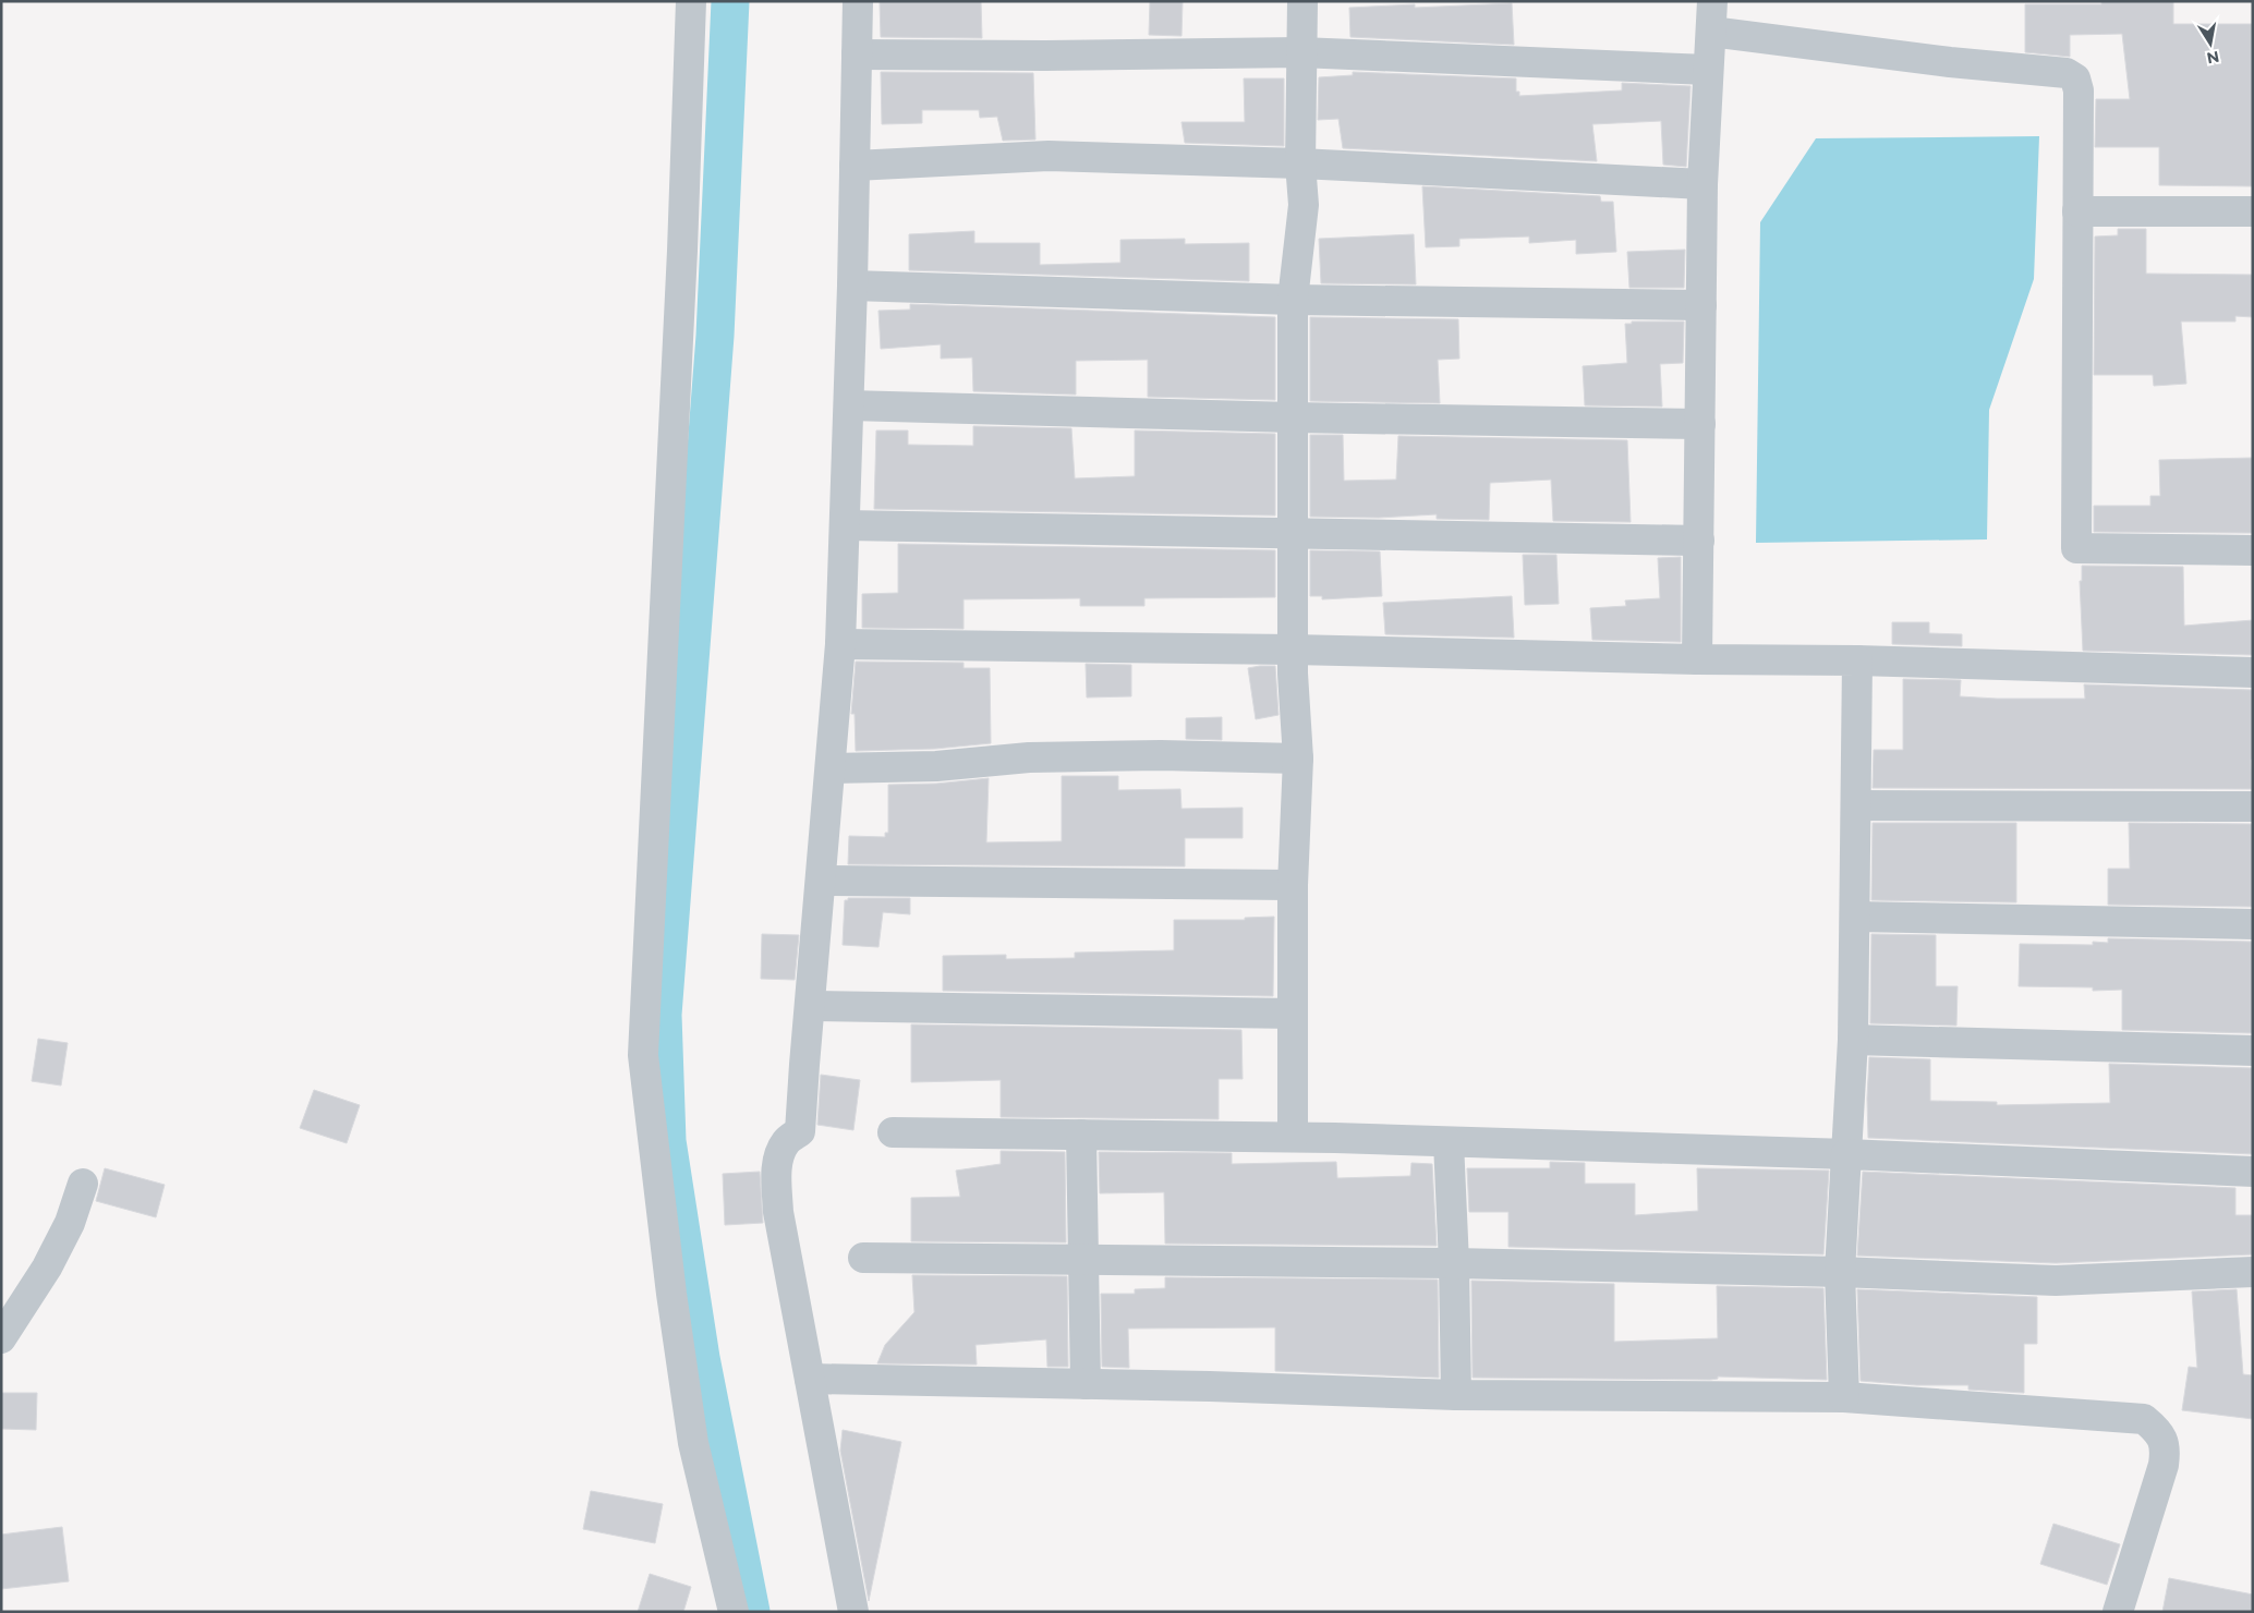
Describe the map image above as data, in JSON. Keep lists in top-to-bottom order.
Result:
{
  "north": "bottom"
}
